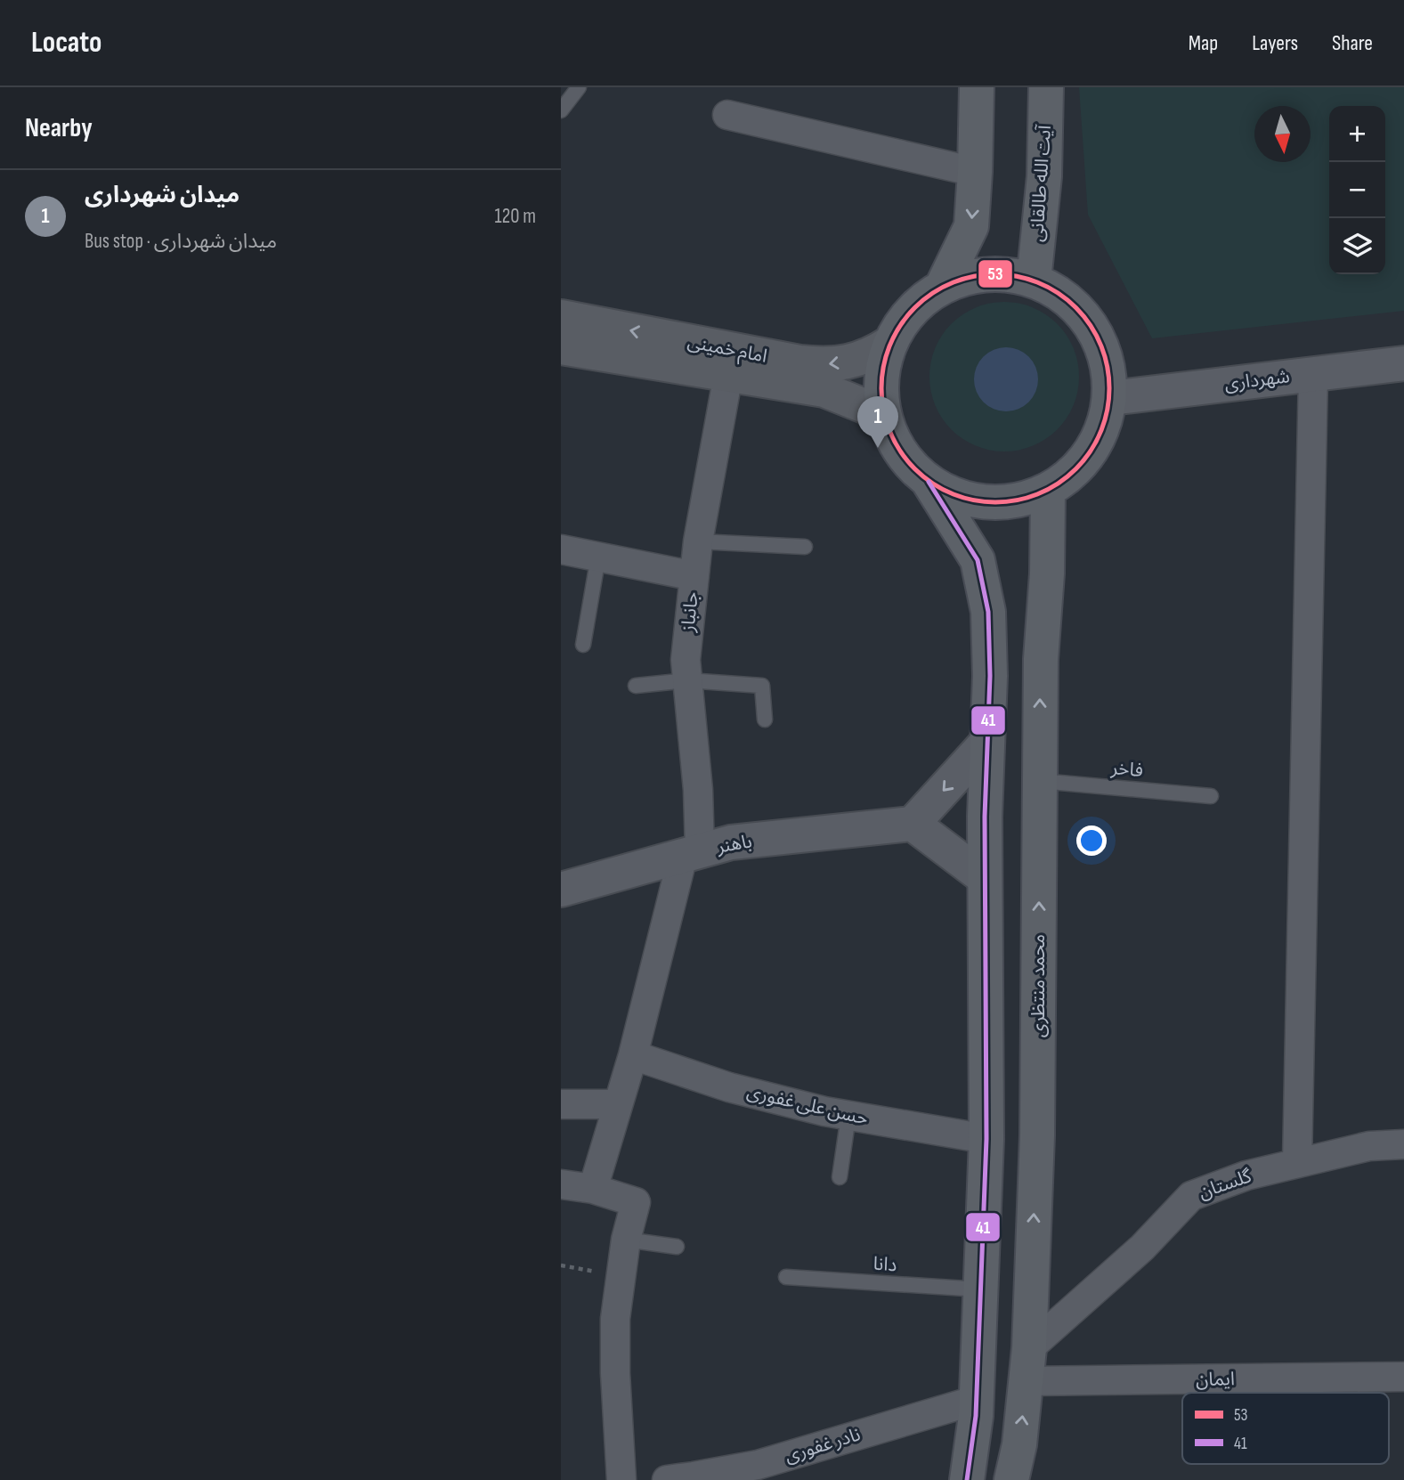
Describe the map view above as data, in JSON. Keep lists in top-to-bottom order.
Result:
{
  "streets": {
    "main road": ["آیت الله طالقانی", "امام خمینی", "محمد منتظری"],
    "street": [
      "شهرداری",
      "جانباز",
      "باهنر",
      "حسن علی غفوری",
      "گلستان",
      "ایمان",
      "نادر غفوری"
    ],
    "lane": ["فاخر", "دانا"]
  },
  "crossings": [
    ["امام خمینی", "جانباز"],
    ["جانباز", "باهنر"],
    ["جانباز", "حسن علی غفوری"],
    ["فاخر", "محمد منتظری"],
    ["محمد منتظری", "گلستان"],
    ["محمد منتظری", "ایمان"],
    ["گلستان", "ایمان"]
  ],
  "lines": ["transit line 53", "transit line 41"],
  "legend": ["53", "41"],
  "north": "bottom",
  "page": {
    "header": "Locato",
    "nav": ["Map", "Layers", "Share"],
    "heading": "Nearby",
    "map_buttons": ["+", "−"],
    "list": [
      {
        "mark": "1",
        "name": "میدان شهرداری",
        "note": "Bus stop · میدان شهرداری",
        "value": "120 m"
      }
    ],
    "pins": "1"
  }
}
